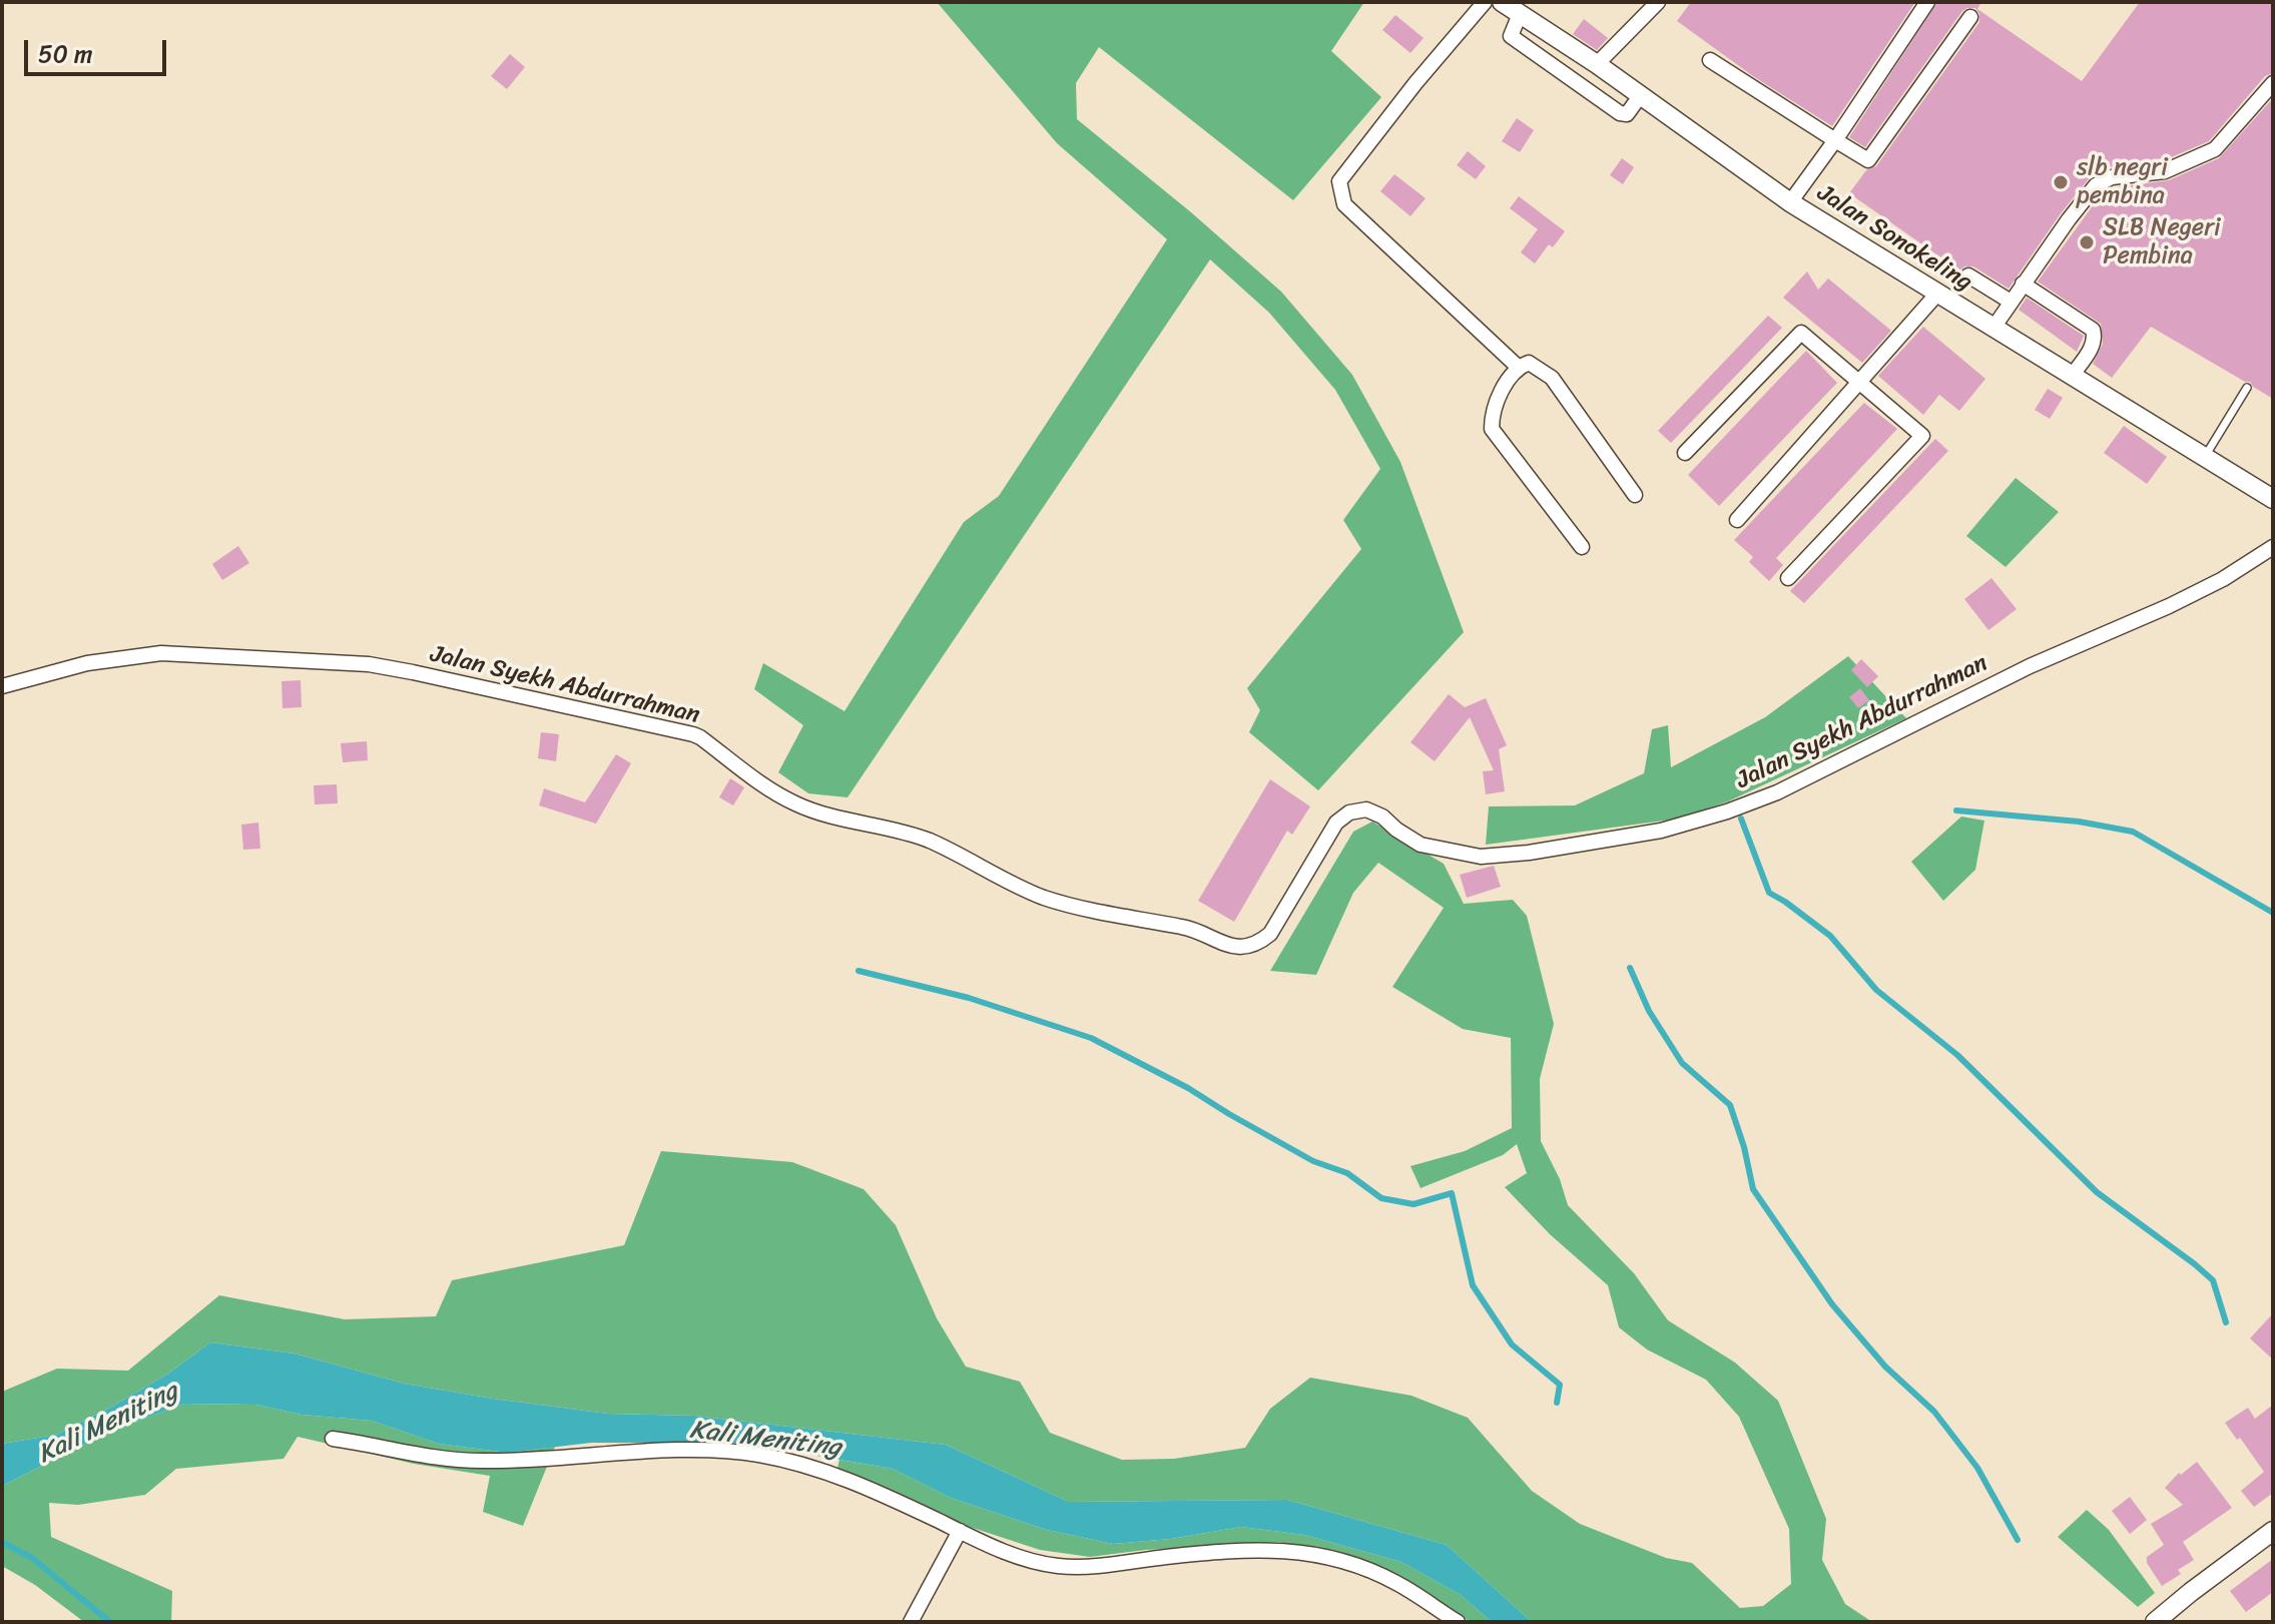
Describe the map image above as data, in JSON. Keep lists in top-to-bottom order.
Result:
{
  "streets": {
    "street": ["Jalan Sonokeling", "Jalan Syekh Abdurrahman"]
  },
  "water": ["Kali Meniting"],
  "places": ["slb negri pembina", "SLB Negeri Pembina"],
  "scale_bar": "50 m"
}
